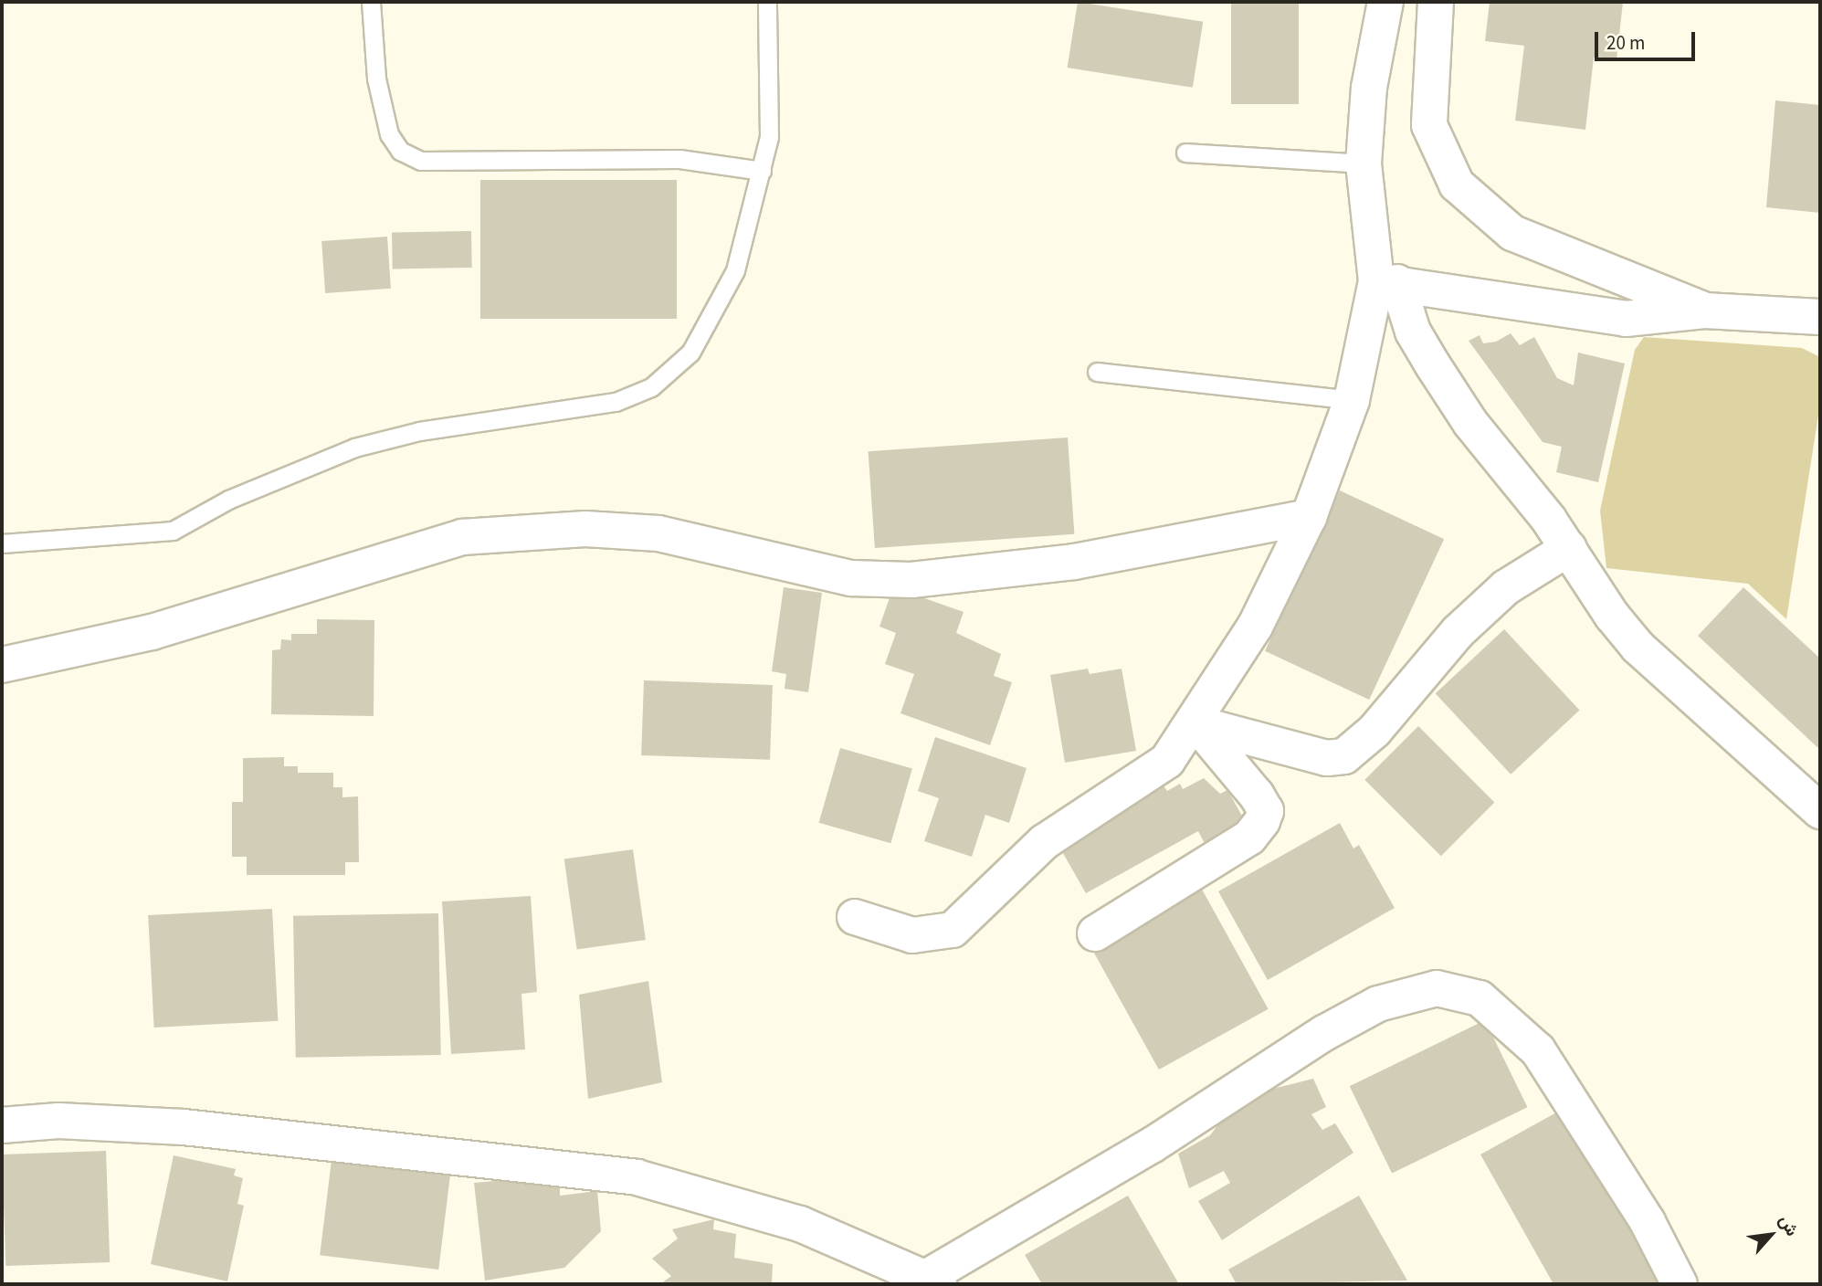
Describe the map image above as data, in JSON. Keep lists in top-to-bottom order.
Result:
{
  "scale_bar": "20 m",
  "north": "top right"
}
